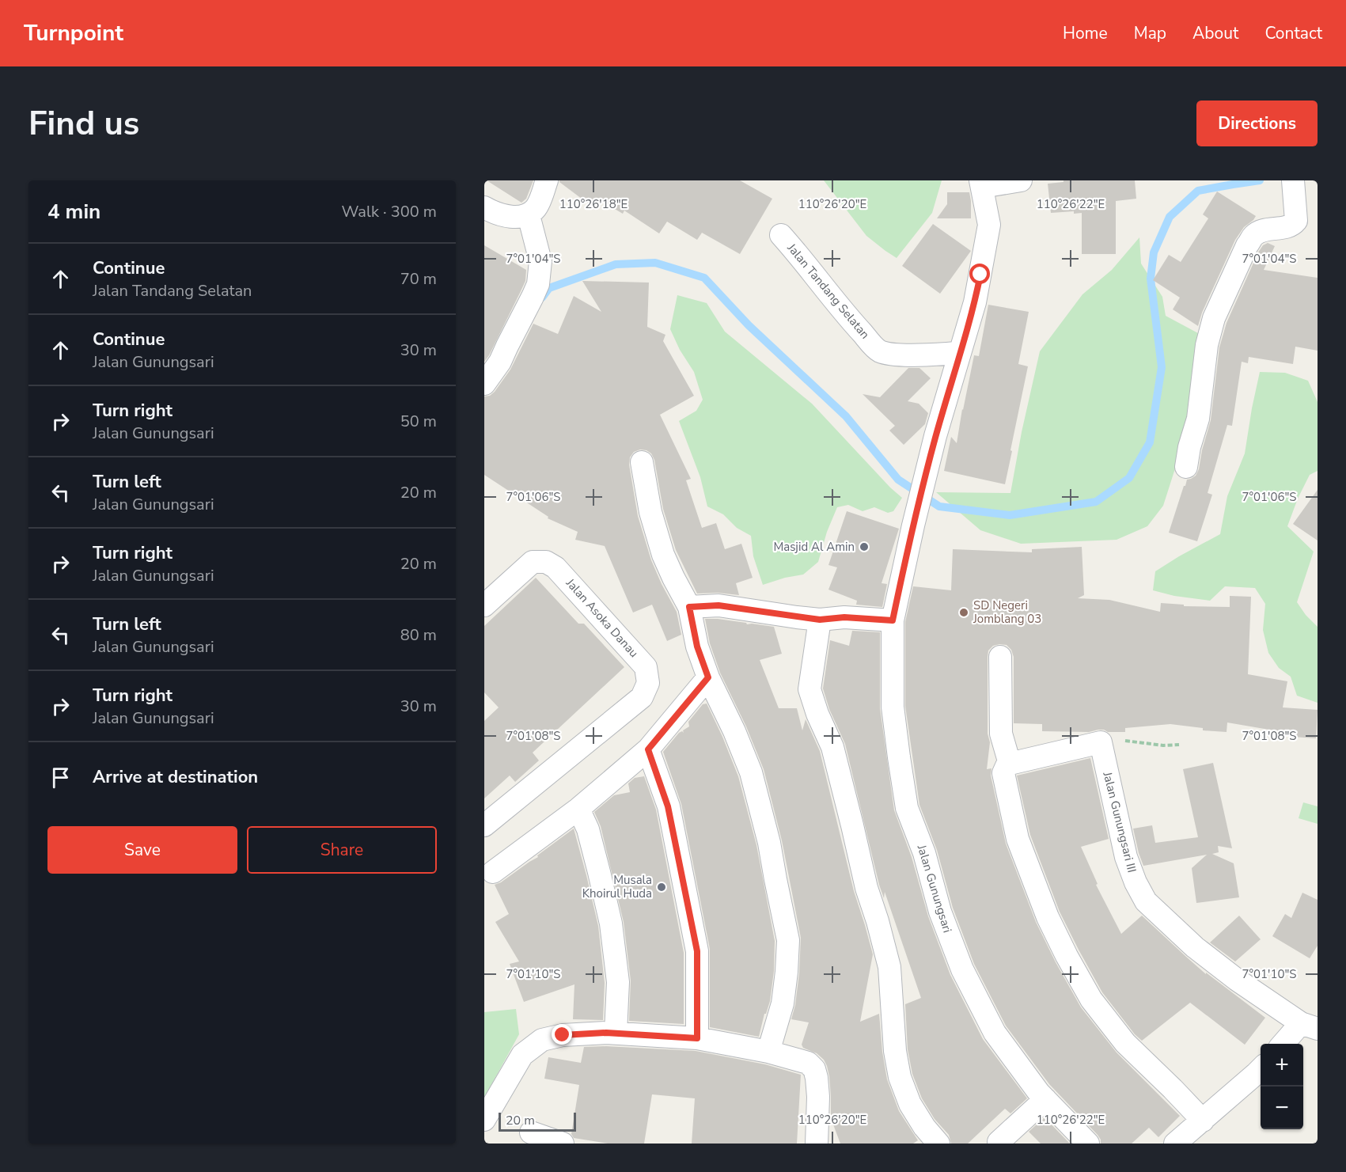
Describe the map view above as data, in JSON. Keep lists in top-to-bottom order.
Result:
{
  "streets": {
    "street": [
      "Jalan Tandang Selatan",
      "Jalan Asoka Danau",
      "Jalan Gunungsari III",
      "Jalan Gunungsari"
    ]
  },
  "crossings": [
    ["Jalan Tandang Selatan", "Jalan Gunungsari"]
  ],
  "places": ["Masjid Al Amin", "SD Negeri Jomblang 03", "Musala Khoirul Huda"],
  "scale_bar": "20 m",
  "page": {
    "header": "Turnpoint",
    "nav": [
      "Home",
      "Map",
      "About",
      "Contact"
    ],
    "buttons": [
      "Directions",
      ["Save", "Share"]
    ],
    "title": "Find us",
    "heading": ["4 min", "Walk · 300 m"],
    "list": [
      ["Continue", "Jalan Tandang Selatan", "70 m"],
      ["Continue", "Jalan Gunungsari", "30 m"],
      ["Turn right", "Jalan Gunungsari", "50 m"],
      ["Turn left", "Jalan Gunungsari", "20 m"],
      ["Turn right", "Jalan Gunungsari", "20 m"],
      ["Turn left", "Jalan Gunungsari", "80 m"],
      ["Turn right", "Jalan Gunungsari", "30 m"],
      "Arrive at destination"
    ],
    "map_buttons": ["+", "−"],
    "scale": "20 m"
  },
  "coordinates": [
    "110°26'18\"E",
    "110°26'20\"E",
    "110°26'22\"E",
    "7°01'04\"S",
    "7°01'06\"S",
    "7°01'08\"S",
    "7°01'10\"S"
  ]
}
